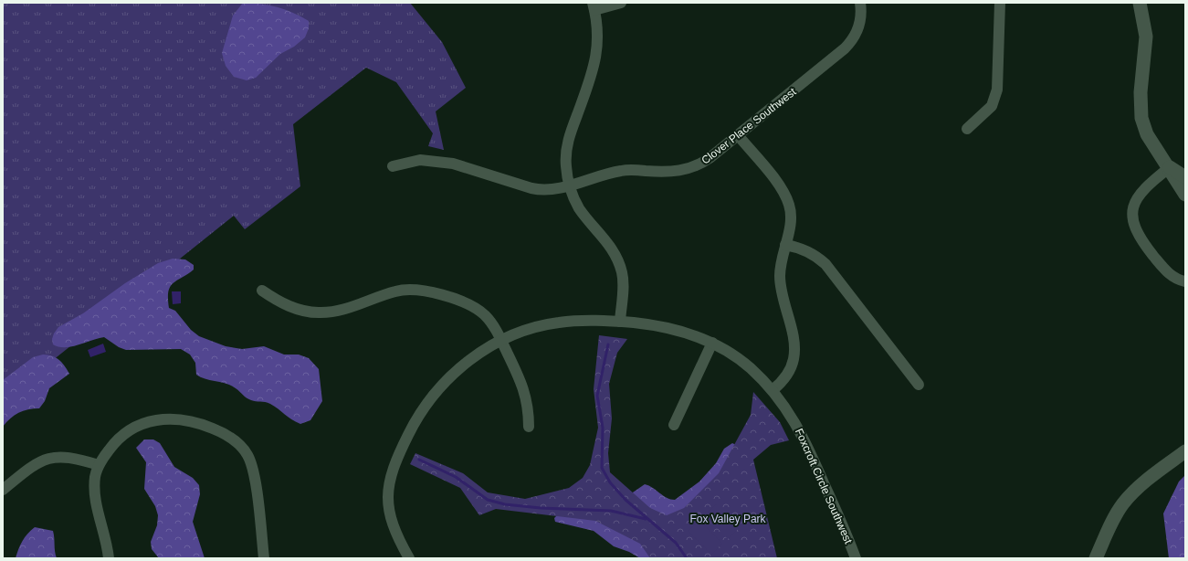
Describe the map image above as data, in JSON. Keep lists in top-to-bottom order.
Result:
{
  "streets": {
    "street": ["Clover Place Southwest", "Foxcroft Circle Southwest"]
  },
  "parks": ["Fox Valley Park"]
}
